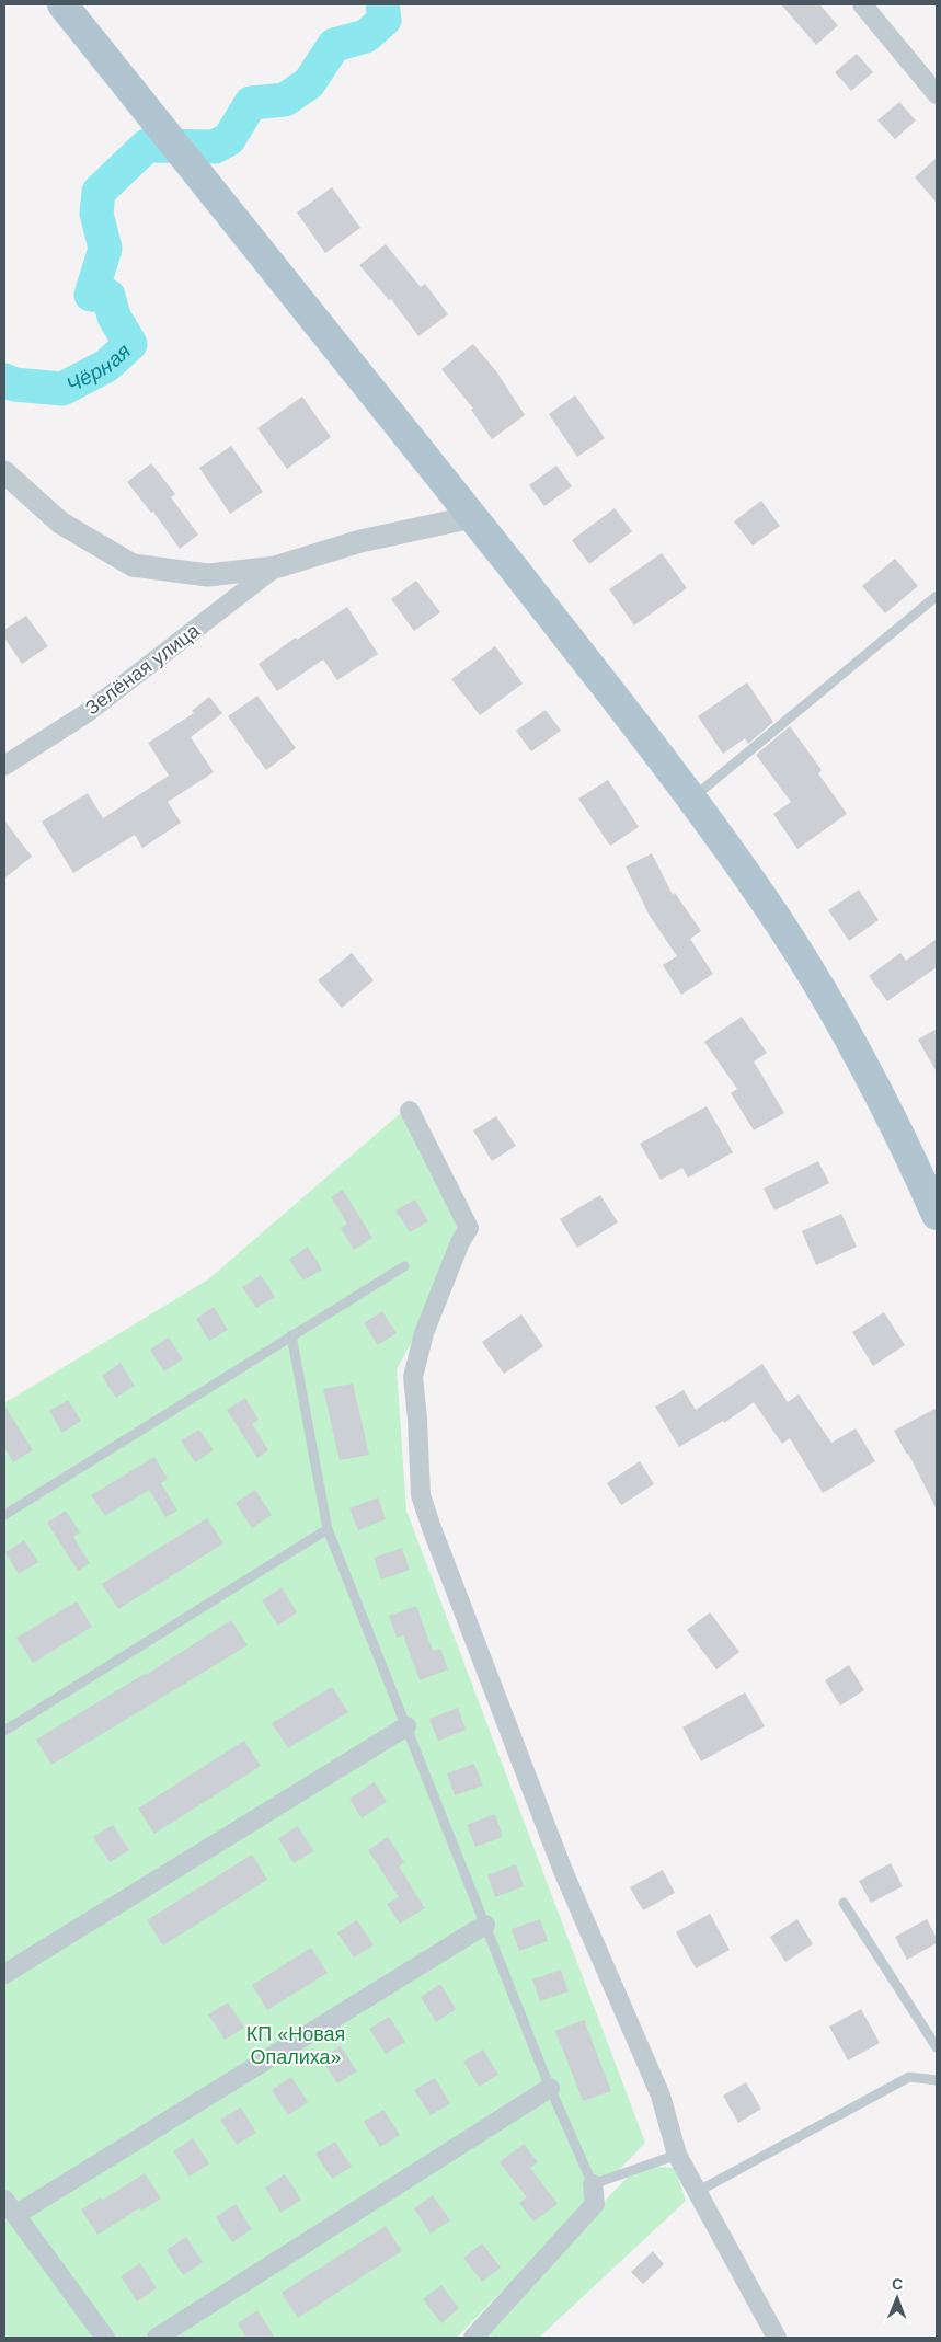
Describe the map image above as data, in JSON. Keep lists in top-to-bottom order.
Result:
{
  "streets": {
    "street": ["Зелёная улица"]
  },
  "water": ["Чёрная"],
  "parks": ["КП «Новая Опалиха»"],
  "north": "top"
}
